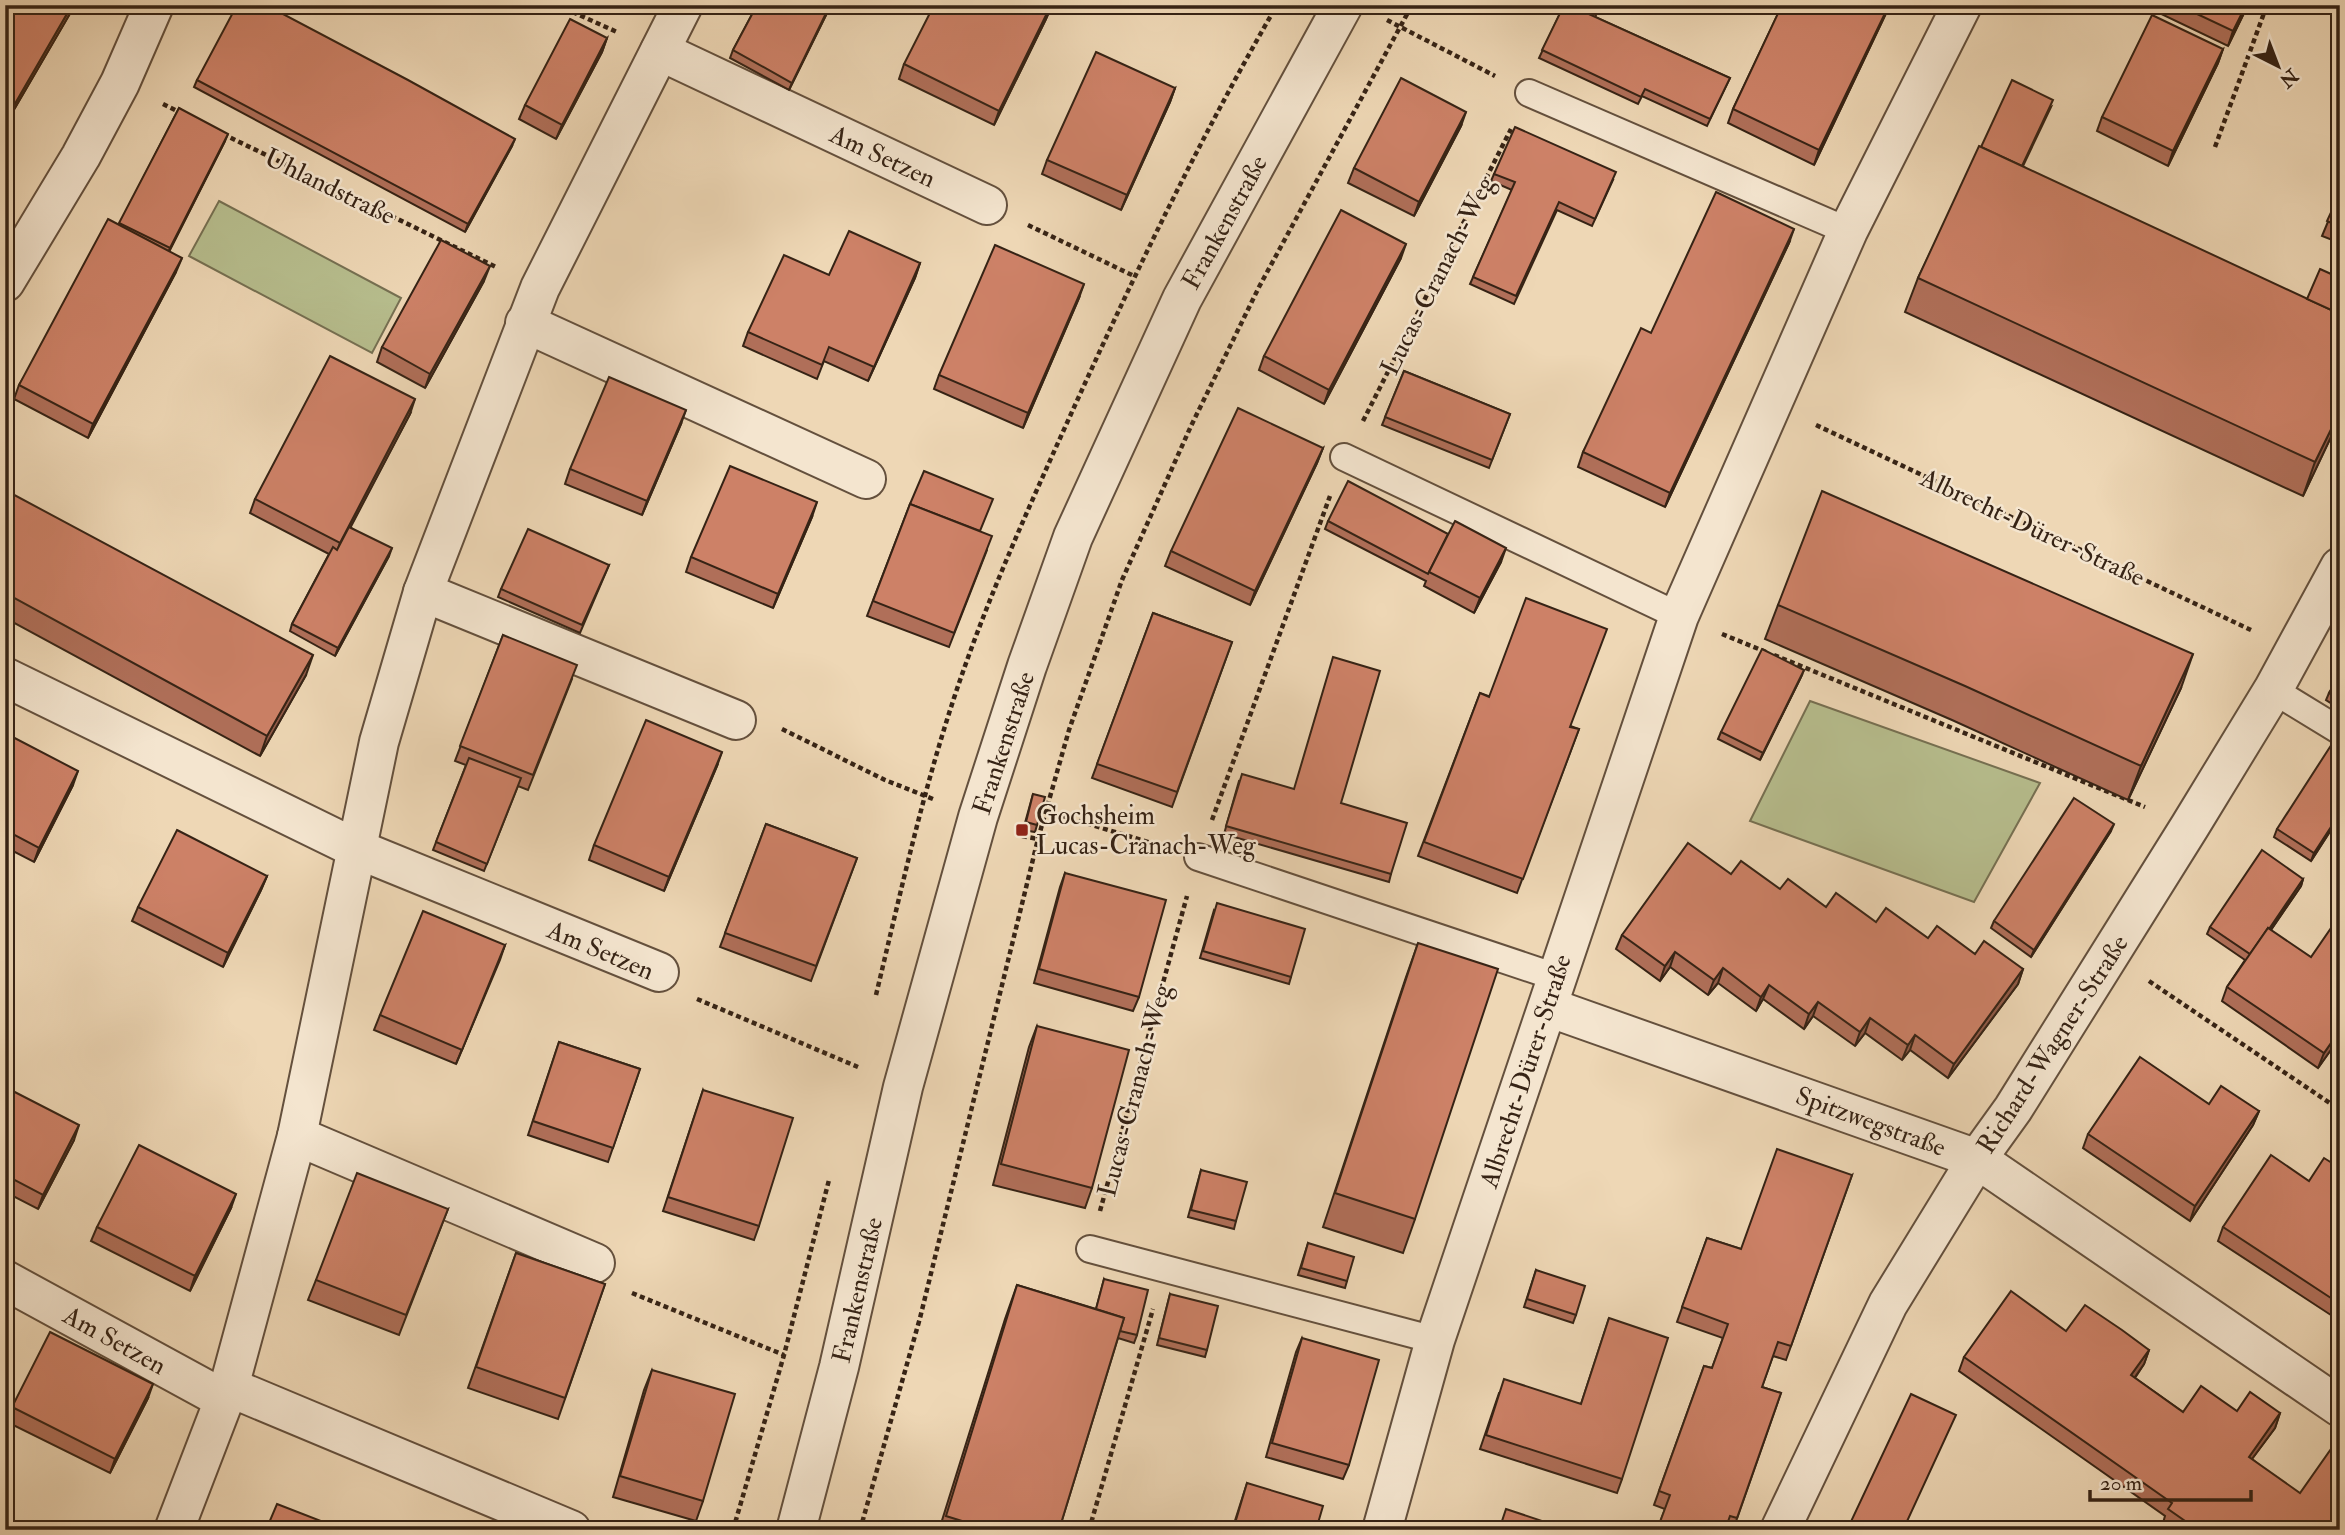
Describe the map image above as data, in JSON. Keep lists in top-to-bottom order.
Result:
{
  "streets": {
    "street": [
      "Am Setzen",
      "Frankenstraße",
      "Albrecht-Dürer-Straße",
      "Richard-Wagner-Straße",
      "Spitzwegstraße"
    ],
    "path": ["Uhlandstraße", "Lucas-Cranach-Weg"]
  },
  "crossings": [
    ["Albrecht-Dürer-Straße", "Richard-Wagner-Straße"],
    ["Albrecht-Dürer-Straße", "Spitzwegstraße"],
    ["Richard-Wagner-Straße", "Spitzwegstraße"]
  ],
  "places": {
    "transit": ["Gochsheim Lucas-Cranach-Weg"]
  },
  "scale_bar": "20 m",
  "north": "bottom right"
}
